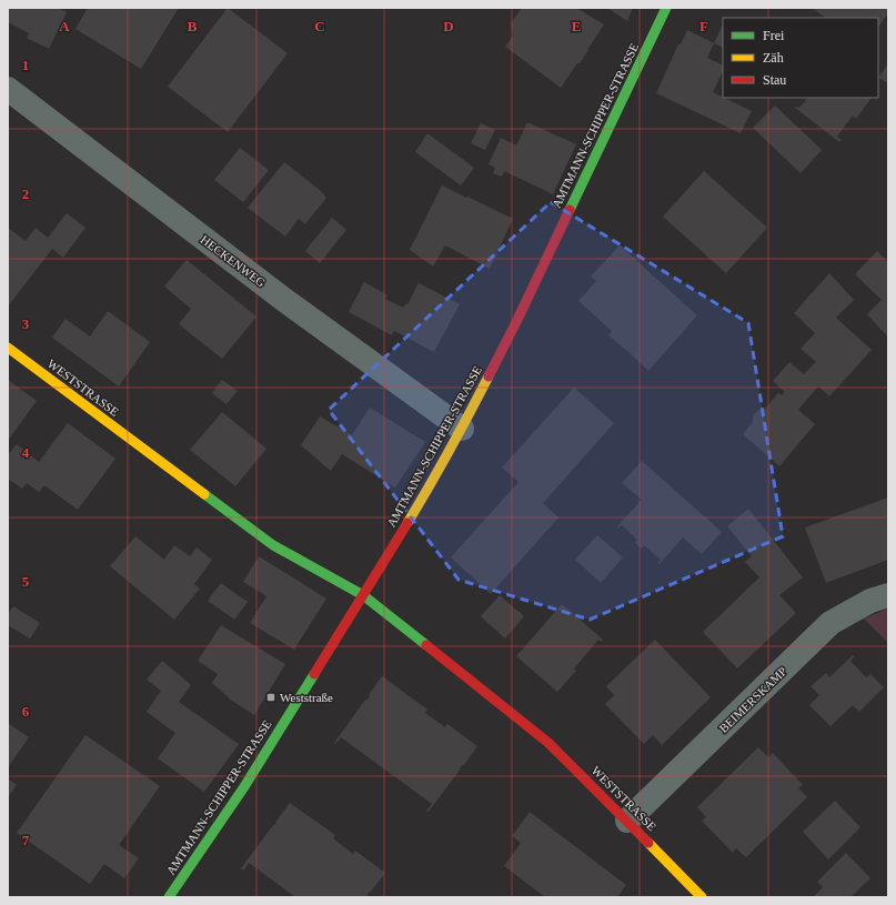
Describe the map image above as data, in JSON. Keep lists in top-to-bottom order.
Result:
{
  "streets": {
    "street": [
      "AMTMANN-SCHIPPER-STRASSE",
      "HECKENWEG",
      "WESTSTRASSE",
      "BEIMERSKAMP"
    ]
  },
  "crossings": [
    ["AMTMANN-SCHIPPER-STRASSE", "HECKENWEG"],
    ["AMTMANN-SCHIPPER-STRASSE", "WESTSTRASSE"],
    ["WESTSTRASSE", "BEIMERSKAMP"]
  ],
  "places": {
    "transit": ["Weststraße"]
  },
  "legend": ["Frei", "Zäh", "Stau"],
  "grid": {
    "columns": [
      "A",
      "B",
      "C",
      "D",
      "E",
      "F"
    ],
    "rows": [
      "1",
      "2",
      "3",
      "4",
      "5",
      "6",
      "7"
    ]
  }
}
